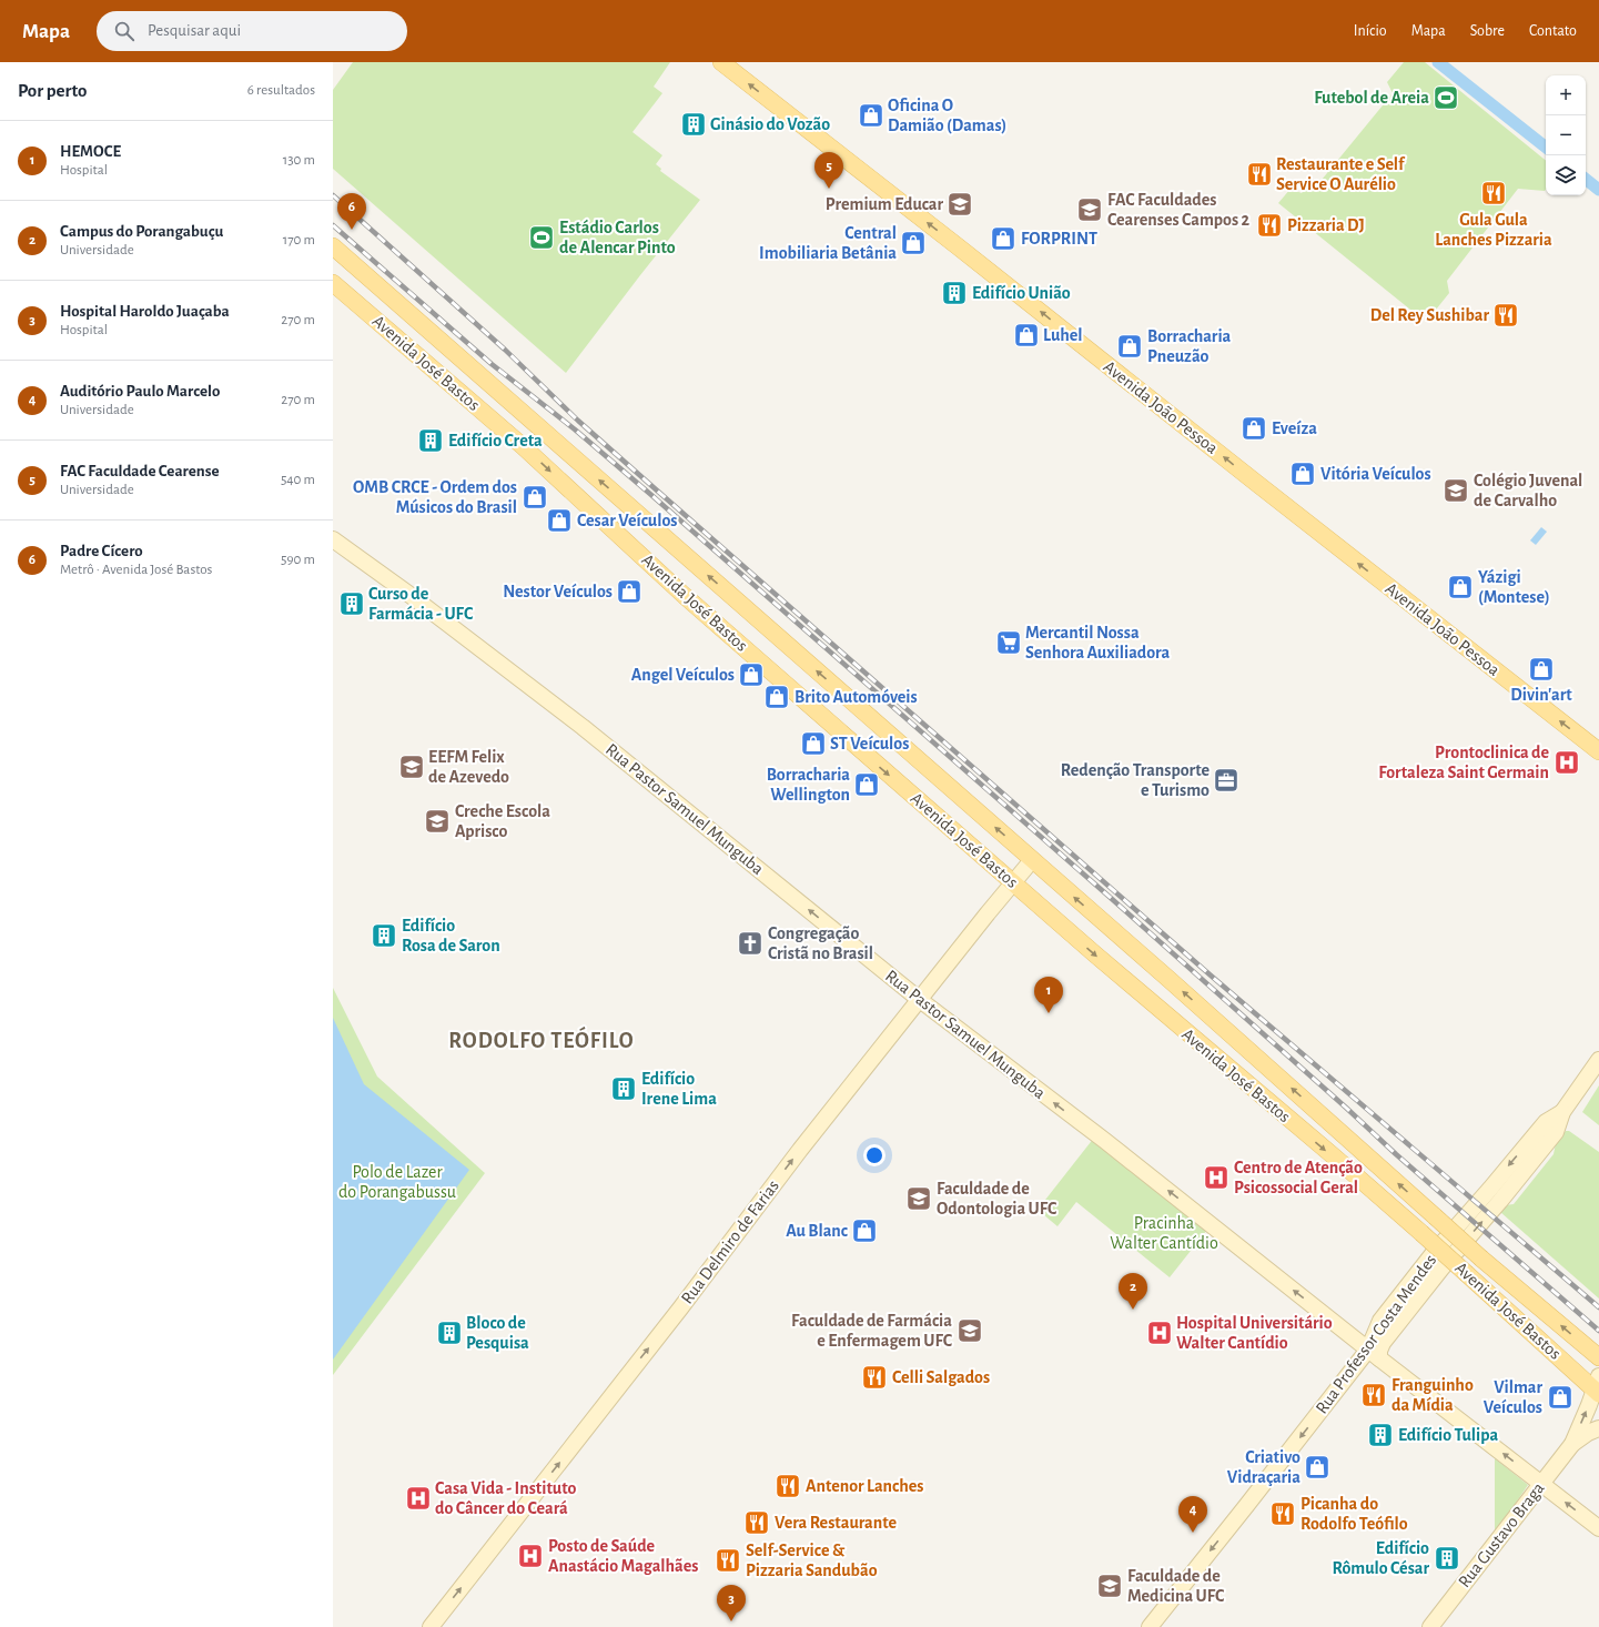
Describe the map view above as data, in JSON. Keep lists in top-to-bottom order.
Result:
{
  "streets": {
    "main road": ["Avenida José Bastos", "Avenida João Pessoa"],
    "street": [
      "Rua Pastor Samuel Munguba",
      "Rua Delmiro de Farias",
      "Rua Professor Costa Mendes",
      "Rua Gustavo Braga"
    ]
  },
  "crossings": [
    ["Avenida José Bastos", "Rua Delmiro de Farias"],
    ["Avenida José Bastos", "Rua Gustavo Braga"],
    ["Rua Pastor Samuel Munguba", "Rua Delmiro de Farias"],
    ["Rua Pastor Samuel Munguba", "Rua Professor Costa Mendes"],
    ["Rua Pastor Samuel Munguba", "Rua Gustavo Braga"]
  ],
  "one_way": [
    "Avenida João Pessoa",
    "Rua Pastor Samuel Munguba",
    "Rua Delmiro de Farias",
    "Rua Professor Costa Mendes"
  ],
  "districts": ["RODOLFO TEÓFILO"],
  "parks": ["Polo de Lazer do Porangabussu", "Pracinha Walter Cantídio"],
  "places": {
    "sports": ["Futebol de Areia", "Estádio Carlos de Alencar Pinto"],
    "shop": [
      "Oficina O Damião (Damas)",
      "FORPRINT",
      "Central Imobiliaria Betânia",
      "Luhel",
      "Borracharia Pneuzão",
      "Eveíza",
      "Vitória Veículos",
      "OMB CRCE - Ordem dos Músicos do Brasil",
      "Cesar Veículos",
      "Yázigi (Montese)",
      "Nestor Veículos",
      "Divin'art",
      "Angel Veículos",
      "Brito Automóveis",
      "ST Veículos",
      "Borracharia Wellington",
      "Au Blanc",
      "Vilmar Veículos",
      "Criativo Vidraçaria"
    ],
    "building": [
      "Ginásio do Vozão",
      "Edifício União",
      "Edifício Creta",
      "Curso de Farmácia - UFC",
      "Edifício Rosa de Saron",
      "Edifício Irene Lima",
      "Bloco de Pesquisa",
      "Edifício Tulipa",
      "Edifício Rômulo César"
    ],
    "restaurant": [
      "Restaurante e Self Service O Aurélio",
      "Gula Gula Lanches Pizzaria",
      "Pizzaria DJ",
      "Del Rey Sushibar",
      "Celli Salgados",
      "Franguinho da Mídia",
      "Antenor Lanches",
      "Picanha do Rodolfo Teófilo",
      "Vera Restaurante",
      "Self-Service & Pizzaria Sandubão"
    ],
    "school or university": [
      "Premium Educar",
      "FAC Faculdades Cearenses Campos 2",
      "Colégio Juvenal de Carvalho",
      "EEFM Felix de Azevedo",
      "Creche Escola Aprisco",
      "Faculdade de Odontologia UFC",
      "Faculdade de Farmácia e Enfermagem UFC",
      "Faculdade de Medicina UFC"
    ],
    "supermarket": ["Mercantil Nossa Senhora Auxiliadora"],
    "hospital": [
      "Prontoclinica de Fortaleza Saint Germain",
      "Centro de Atenção Psicossocial Geral",
      "Hospital Universitário Walter Cantídio",
      "Casa Vida - Instituto do Câncer do Ceará",
      "Posto de Saúde Anastácio Magalhães"
    ],
    "office": ["Redenção Transporte e Turismo"],
    "church": ["Congregação Cristã no Brasil"]
  },
  "page": {
    "header": "Mapa",
    "search": "Pesquisar aqui",
    "nav": [
      "Início",
      "Mapa",
      "Sobre",
      "Contato"
    ],
    "heading": ["Por perto", "6 resultados"],
    "map_buttons": ["+", "−"],
    "list": [
      {
        "mark": "1",
        "name": "HEMOCE",
        "note": "Hospital",
        "value": "130 m"
      },
      {
        "mark": "2",
        "name": "Campus do Porangabuçu",
        "note": "Universidade",
        "value": "170 m"
      },
      {
        "mark": "3",
        "name": "Hospital Haroldo Juaçaba",
        "note": "Hospital",
        "value": "270 m"
      },
      {
        "mark": "4",
        "name": "Auditório Paulo Marcelo",
        "note": "Universidade",
        "value": "270 m"
      },
      {
        "mark": "5",
        "name": "FAC Faculdade Cearense",
        "note": "Universidade",
        "value": "540 m"
      },
      {
        "mark": "6",
        "name": "Padre Cícero",
        "note": "Metrô · Avenida José Bastos",
        "value": "590 m"
      }
    ],
    "pins": [
      "5",
      "6",
      "1",
      "2",
      "4",
      "3"
    ]
  }
}
